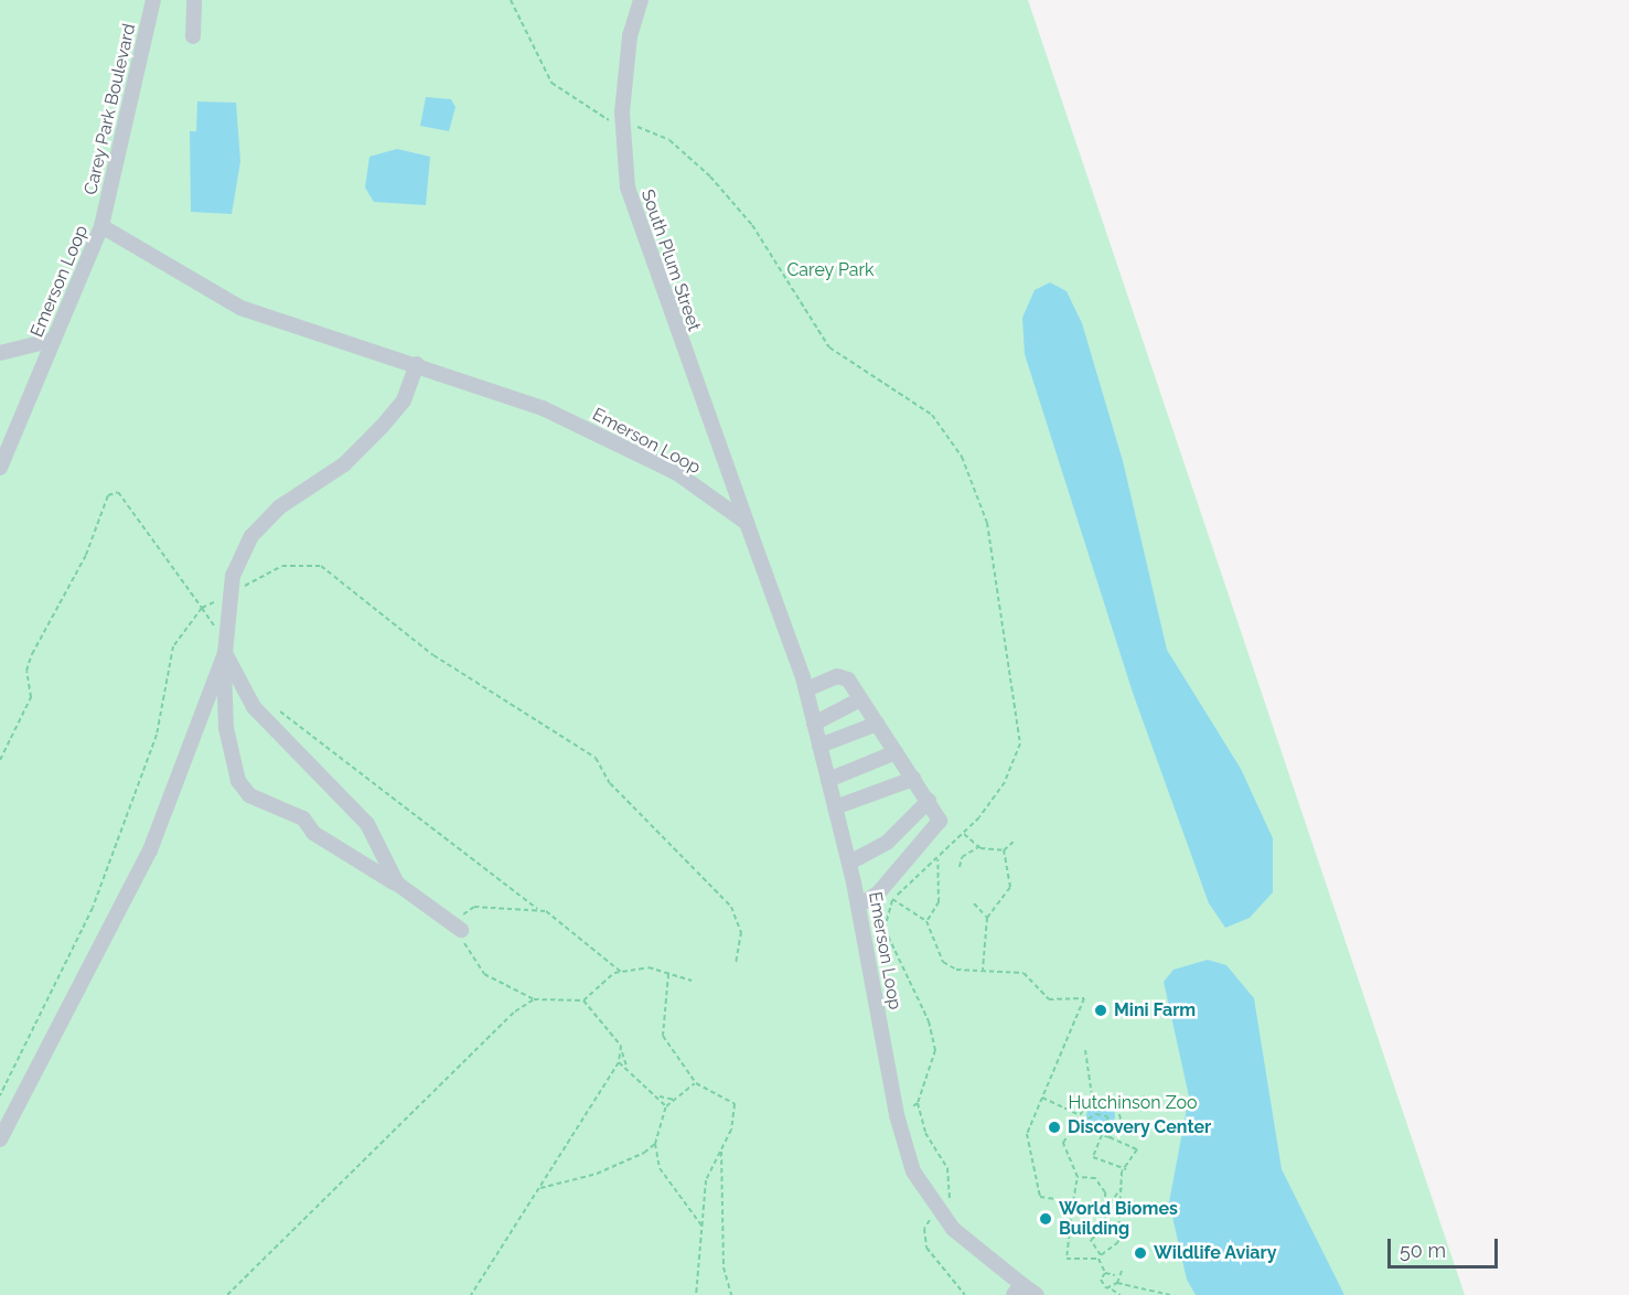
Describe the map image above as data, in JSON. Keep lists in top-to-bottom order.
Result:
{
  "streets": {
    "street": ["Carey Park Boulevard", "South Plum Street", "Emerson Loop"]
  },
  "crossings": [
    ["Carey Park Boulevard", "Emerson Loop"],
    ["South Plum Street", "Emerson Loop"]
  ],
  "parks": ["Carey Park", "Hutchinson Zoo"],
  "places": [
    "Mini Farm",
    "Discovery Center",
    "World Biomes Building",
    "Wildlife Aviary"
  ],
  "scale_bar": "50 m"
}
